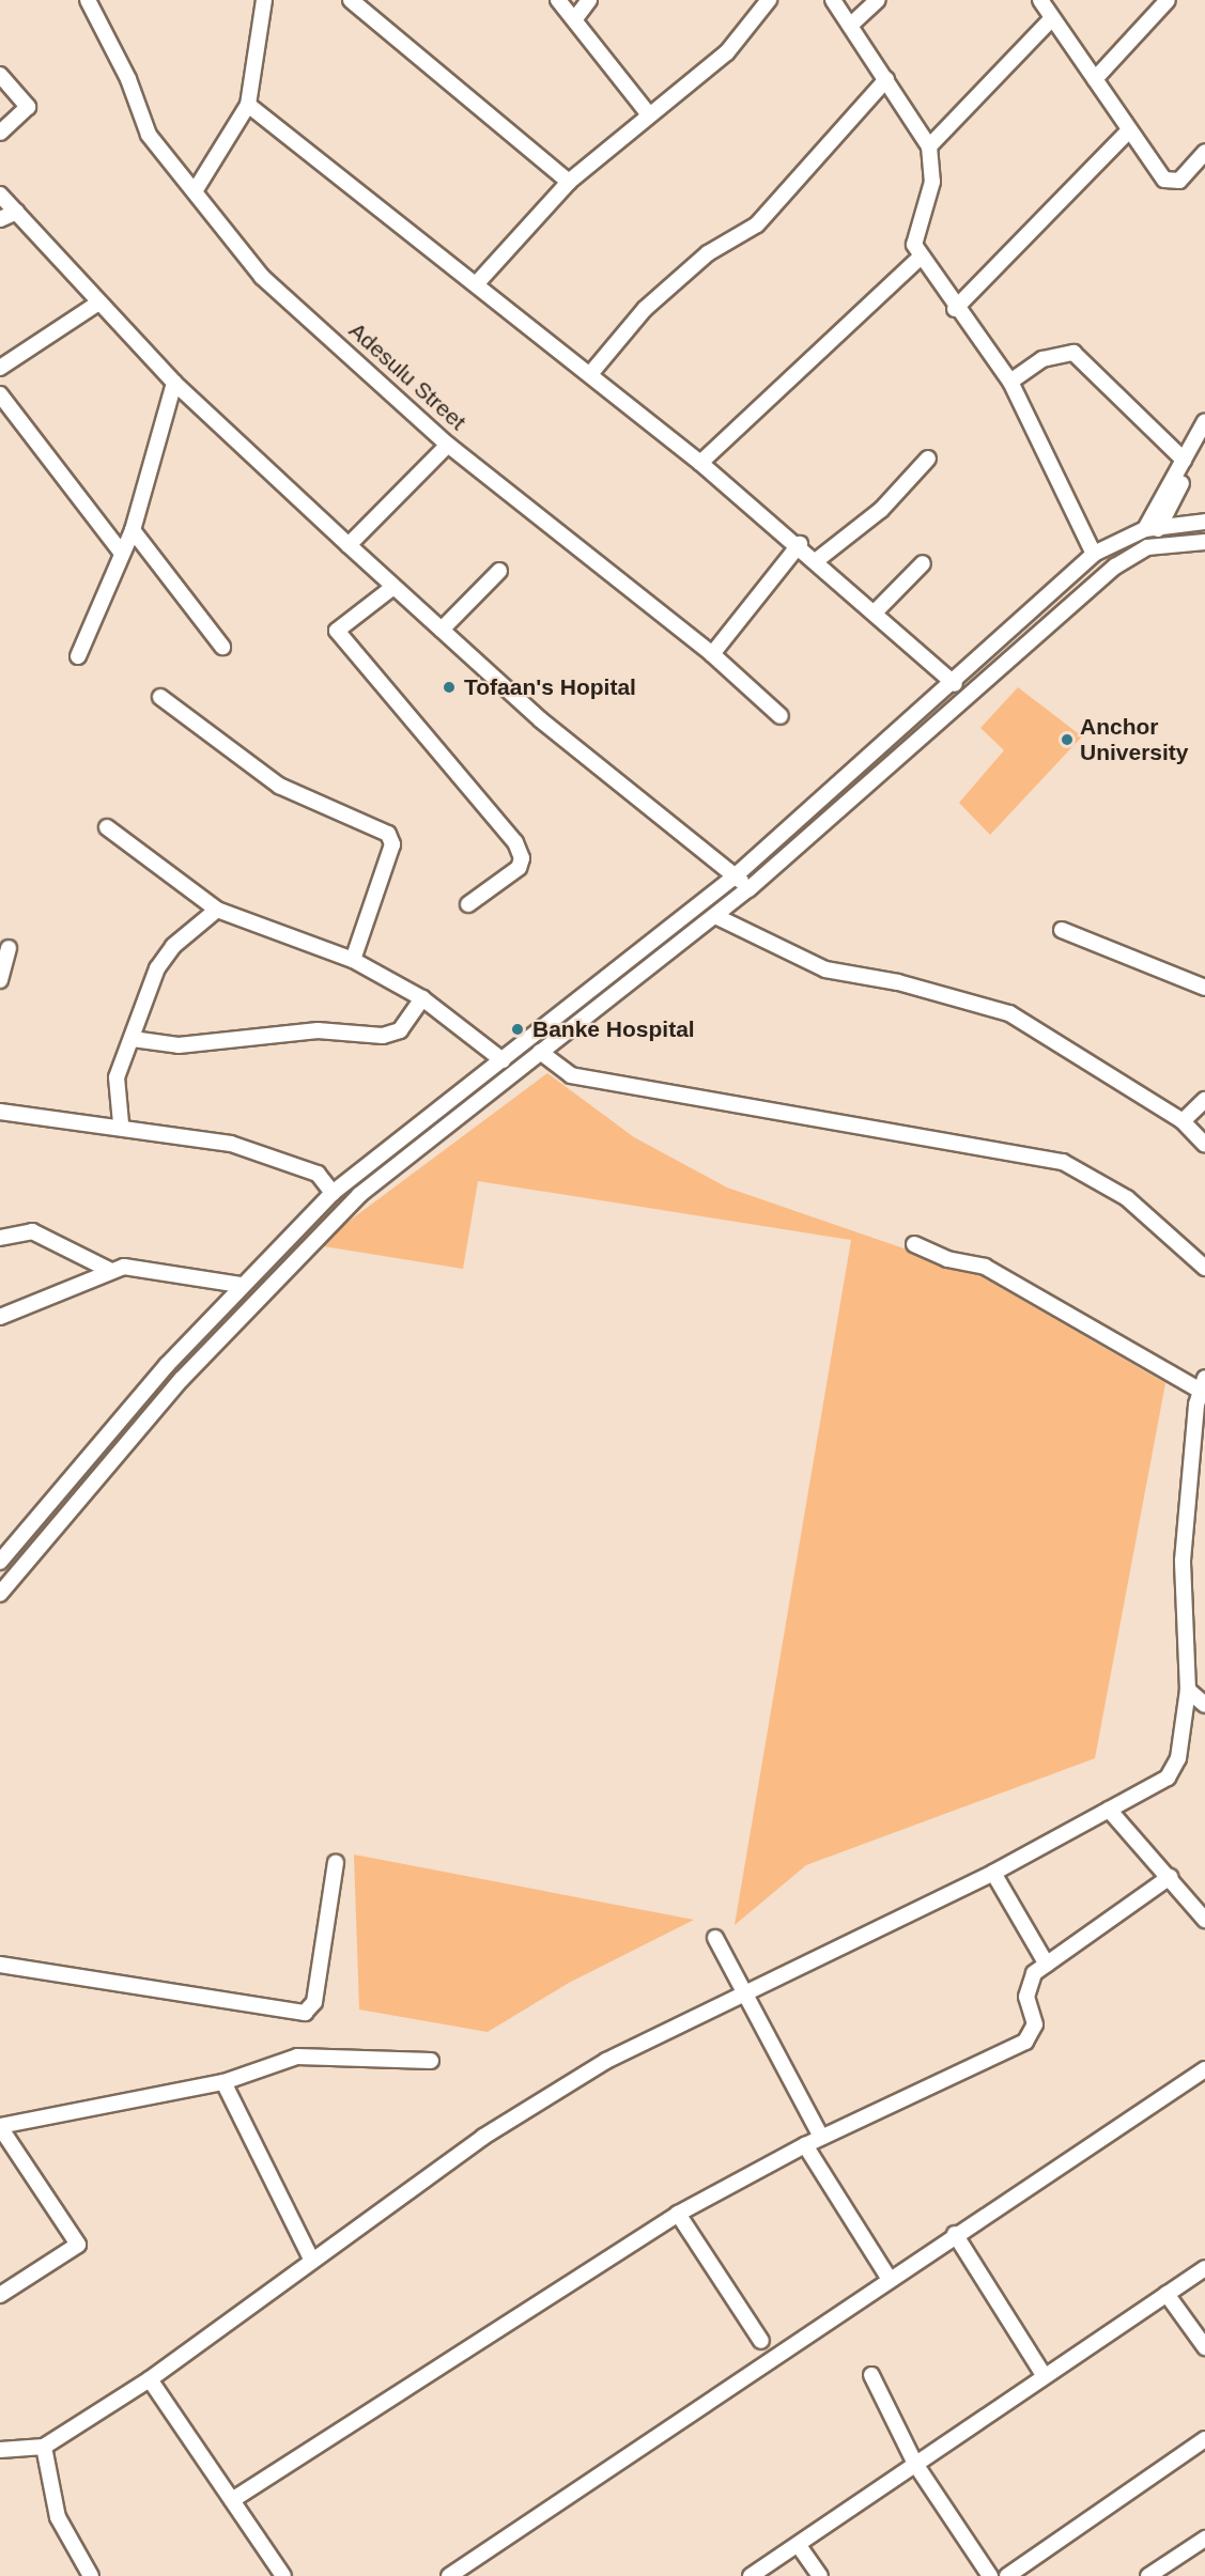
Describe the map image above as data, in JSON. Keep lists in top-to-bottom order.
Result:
{
  "streets": {
    "street": ["Adesulu Street"]
  },
  "places": ["Tofaan's Hopital", "Anchor University", "Banke Hospital"]
}
